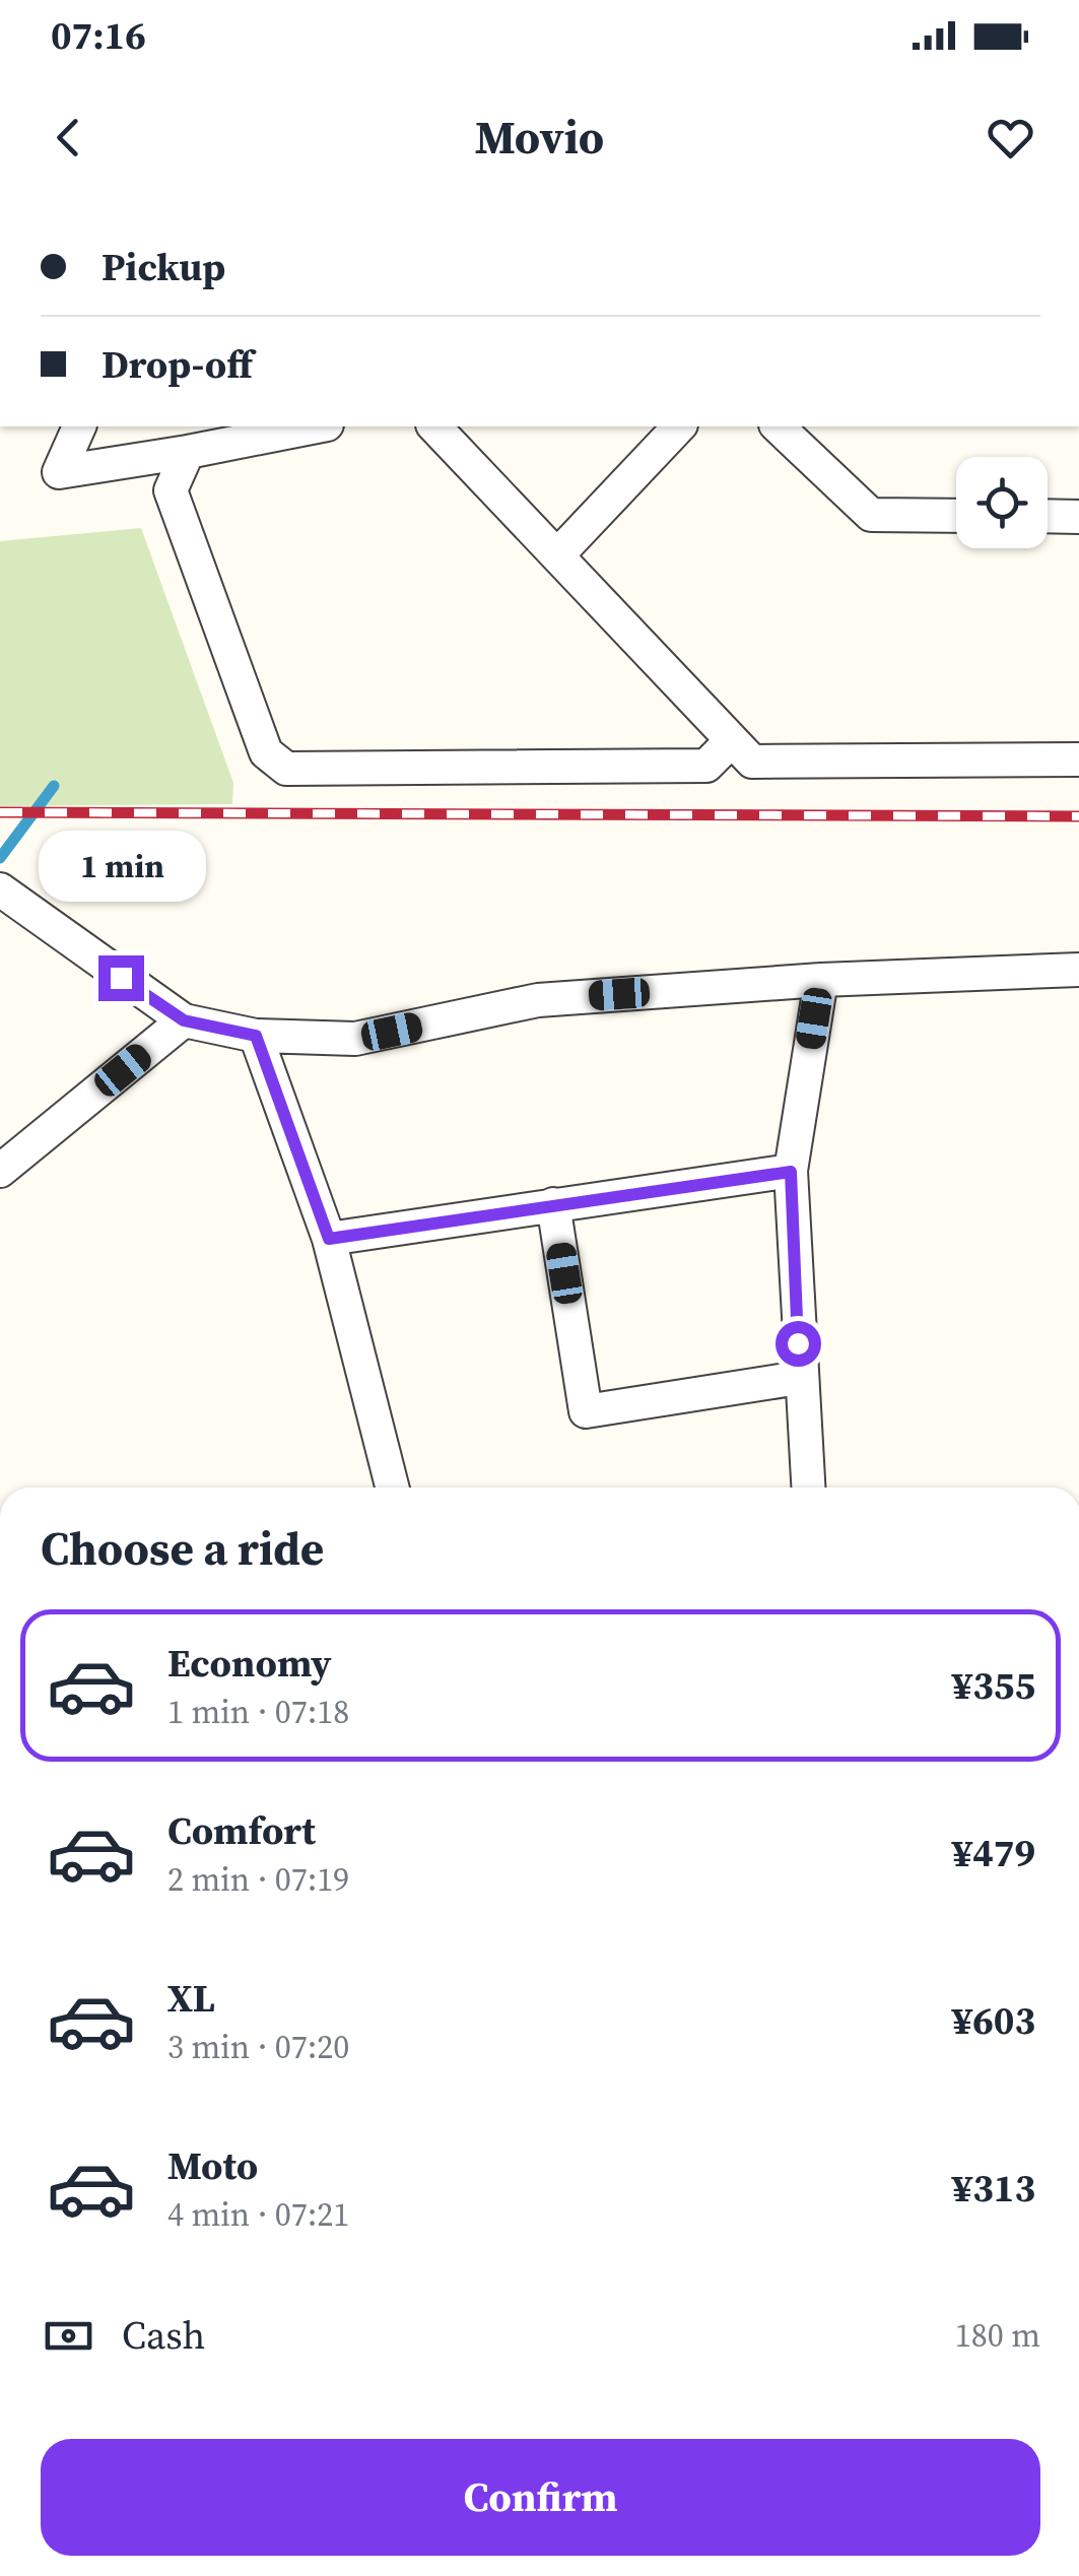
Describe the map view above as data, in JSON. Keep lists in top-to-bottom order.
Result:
{
  "page": {
    "status": "07:16",
    "header": "Movio",
    "banner": ["Pickup", "Drop-off"],
    "bubble": "1 min",
    "heading": "Choose a ride",
    "list": [
      {
        "name": "Economy",
        "note": "1 min · 07:18",
        "value": "¥355"
      },
      {
        "name": "Comfort",
        "note": "2 min · 07:19",
        "value": "¥479"
      },
      {
        "name": "XL",
        "note": "3 min · 07:20",
        "value": "¥603"
      },
      {
        "name": "Moto",
        "note": "4 min · 07:21",
        "value": "¥313"
      }
    ],
    "pay": ["Cash", "180 m"],
    "buttons": "Confirm"
  }
}
